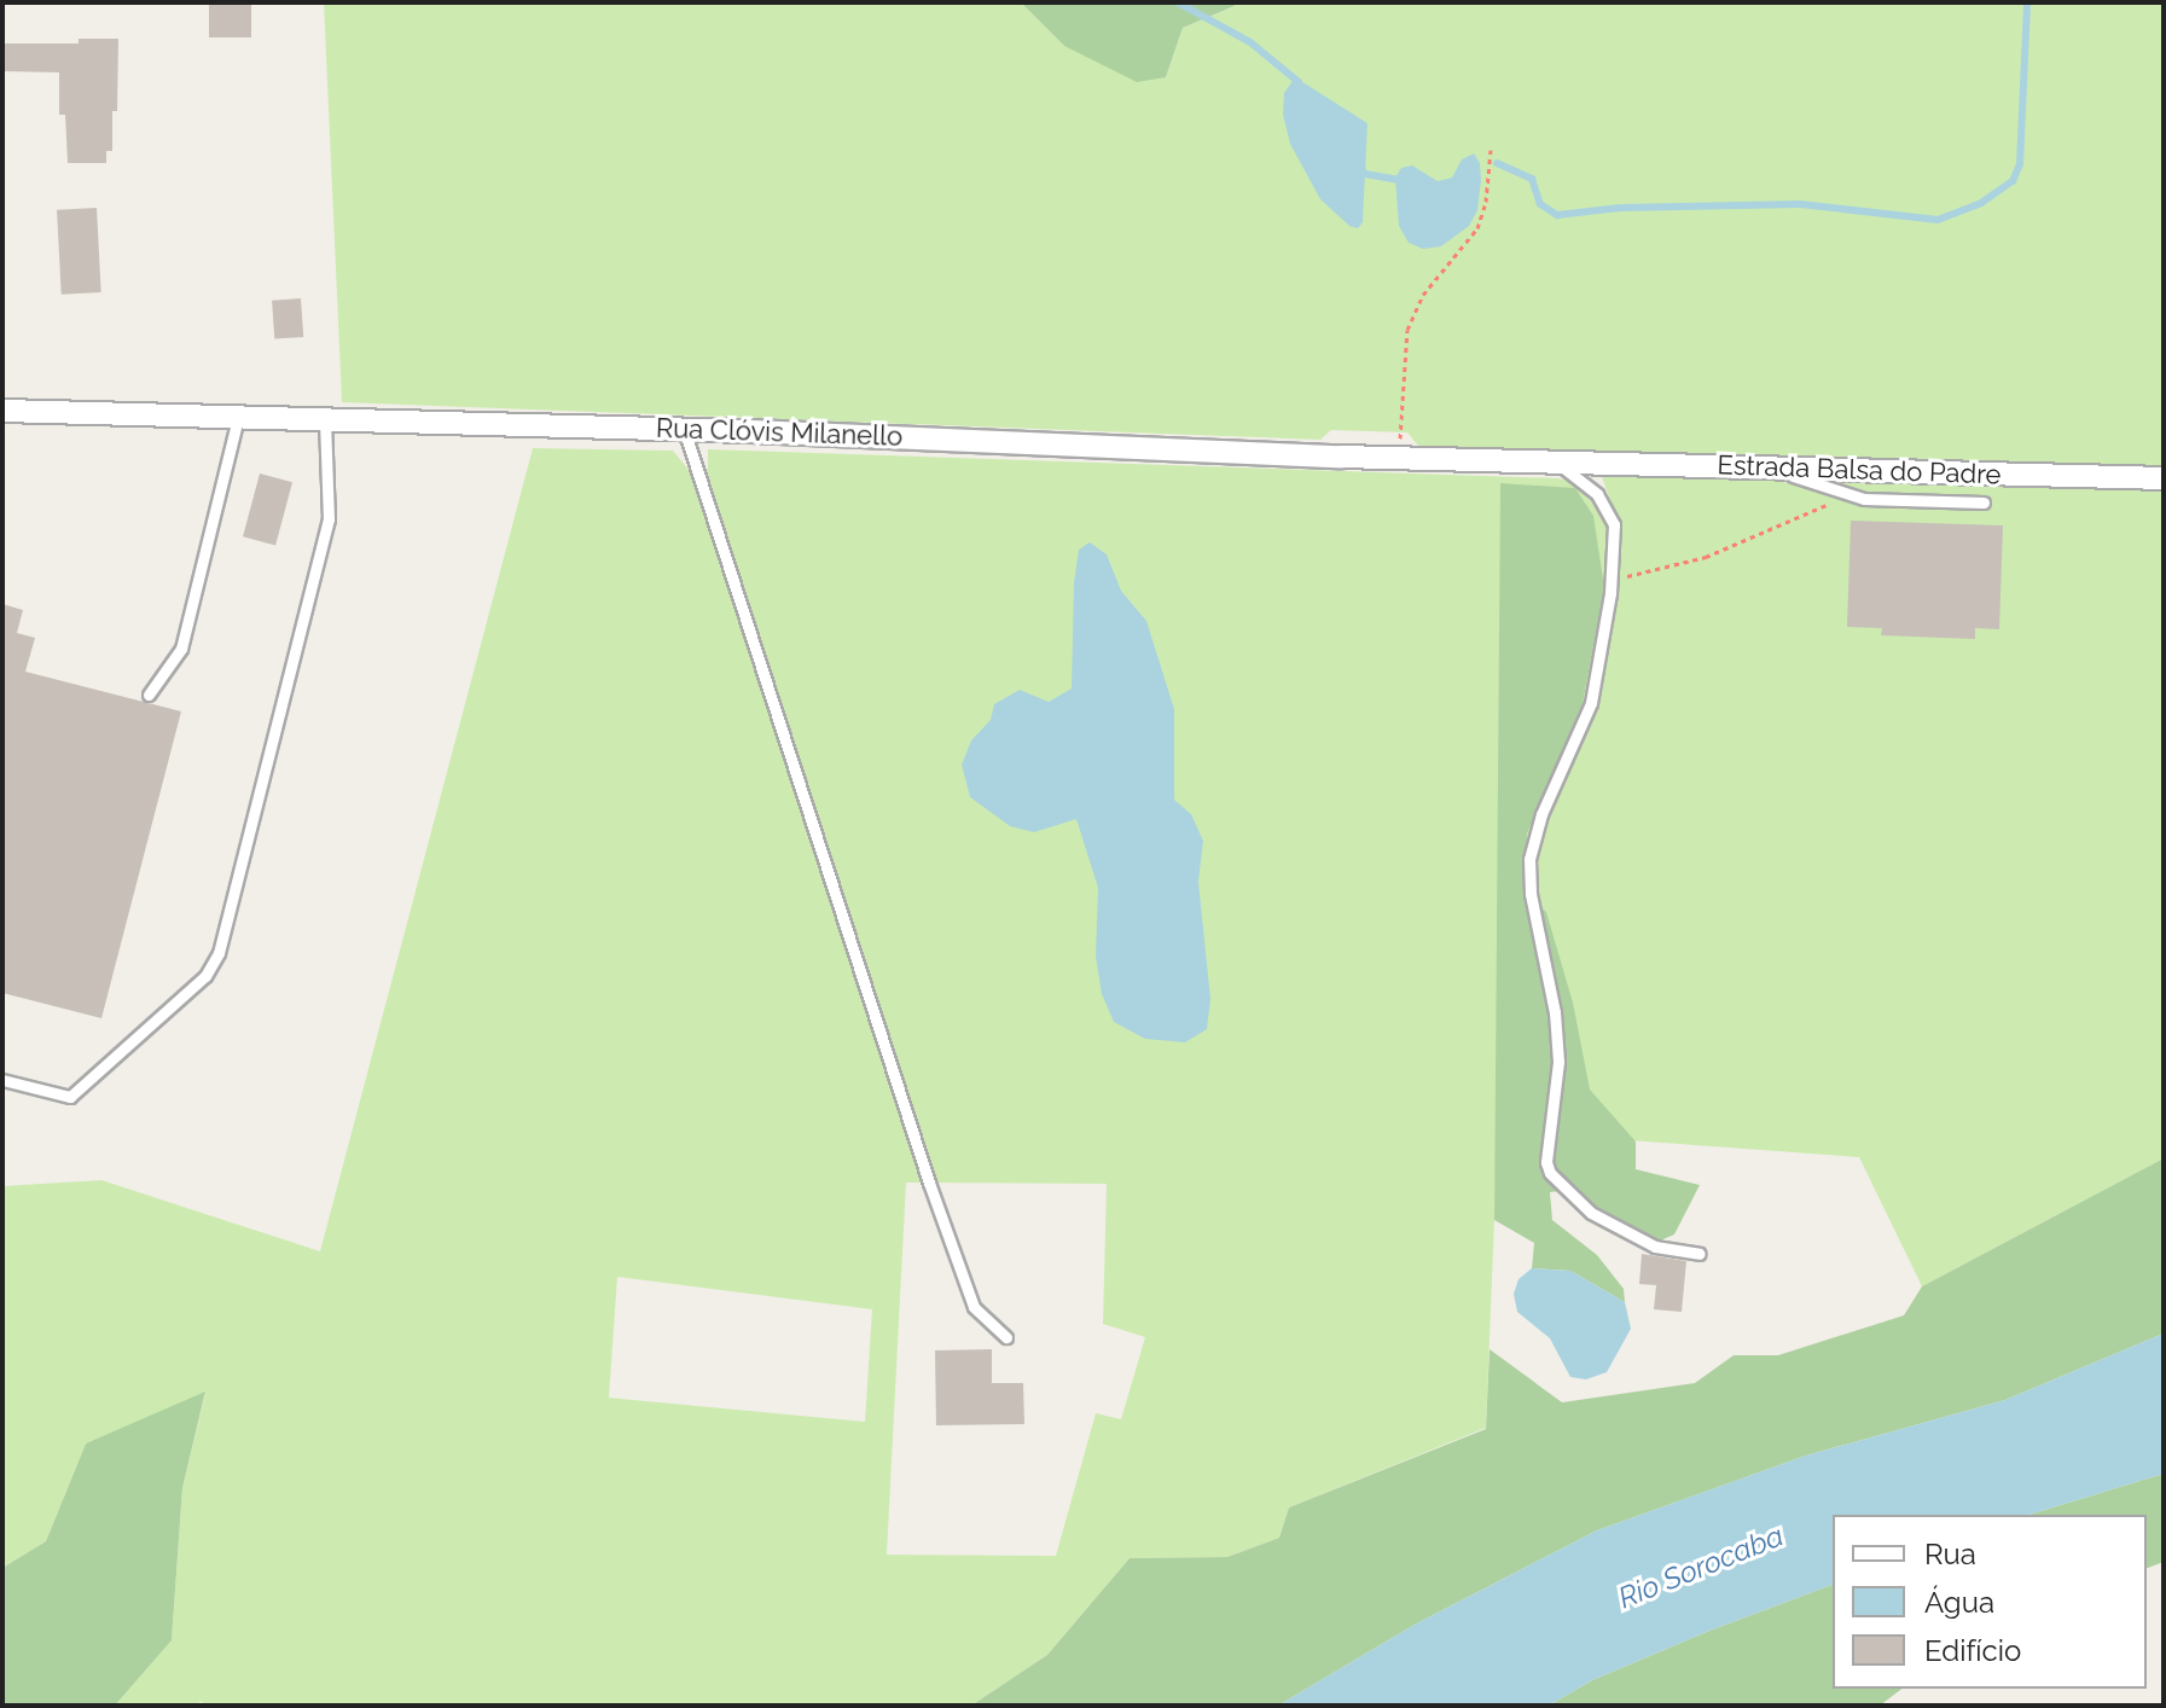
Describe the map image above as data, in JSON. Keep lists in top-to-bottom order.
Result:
{
  "streets": {
    "street": ["Rua Clóvis Milanello", "Estrada Balsa do Padre"]
  },
  "crossings": [
    ["Rua Clóvis Milanello", "Estrada Balsa do Padre"]
  ],
  "water": ["Rio Sorocaba"],
  "legend": ["Rua", "Água", "Edifício"]
}
